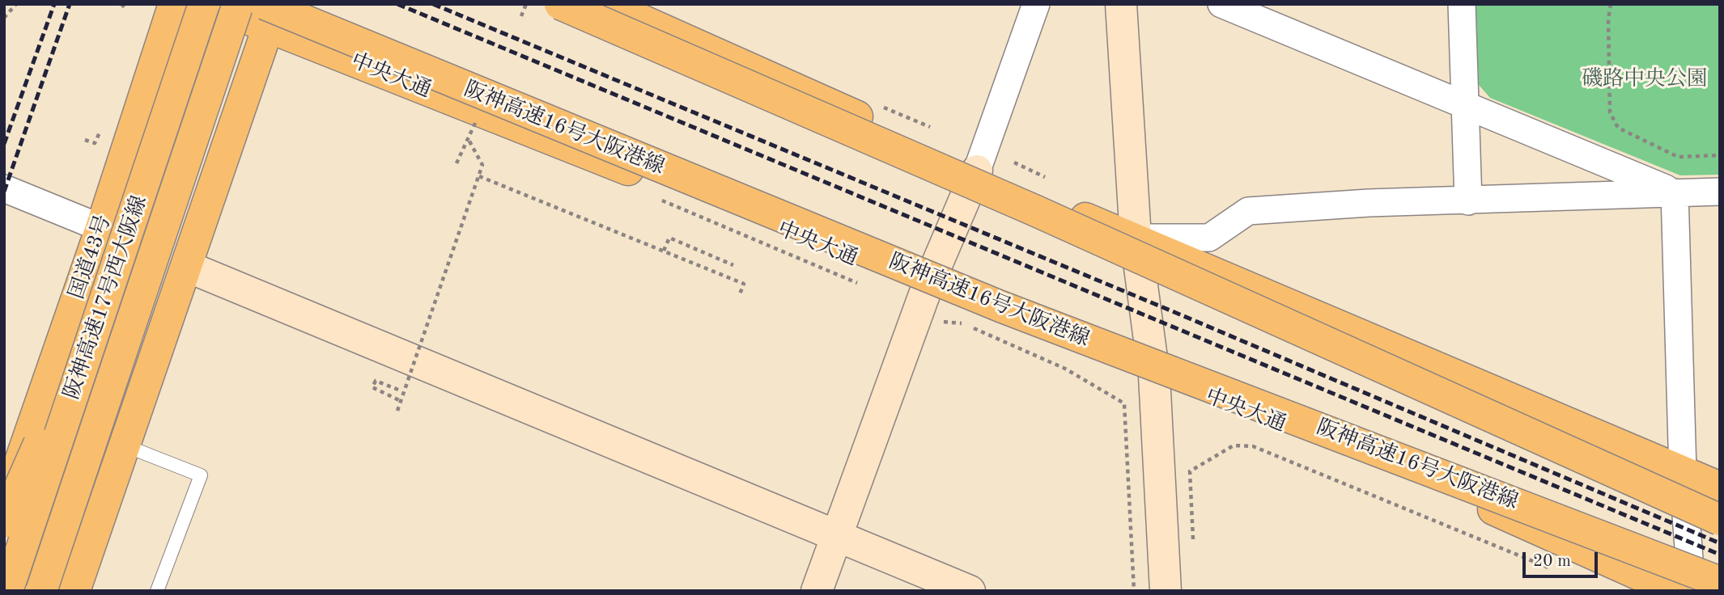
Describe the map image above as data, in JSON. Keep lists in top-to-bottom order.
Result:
{
  "streets": {
    "main road": [
      "中央大通",
      "阪神高速16号大阪港線",
      "国道43号",
      "阪神高速17号西大阪線"
    ]
  },
  "crossings": [
    ["中央大通", "阪神高速16号大阪港線"]
  ],
  "parks": ["磯路中央公園"],
  "scale_bar": "20 m"
}
